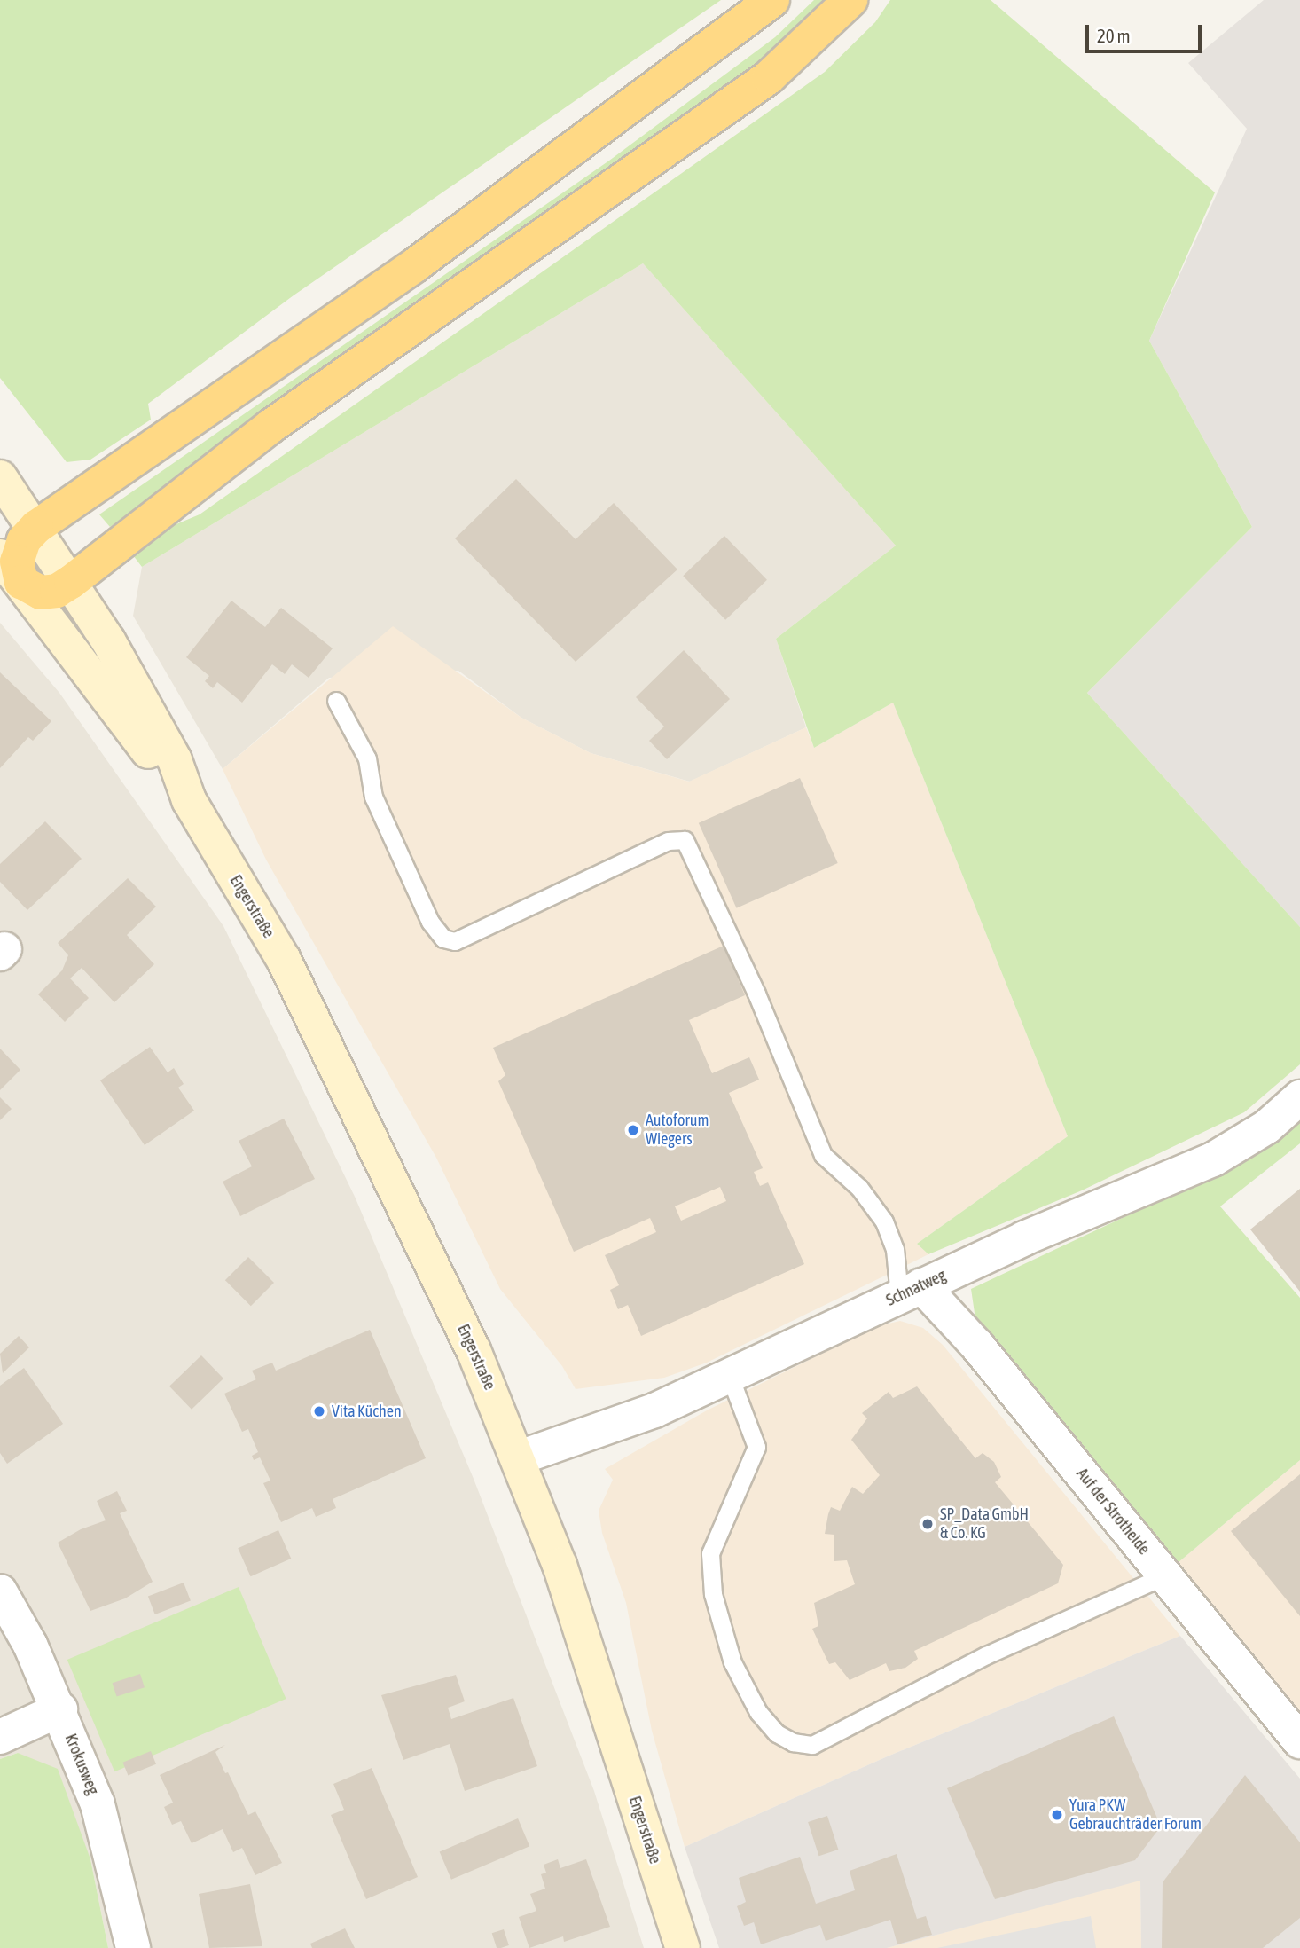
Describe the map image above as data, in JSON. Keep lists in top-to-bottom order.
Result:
{
  "streets": {
    "main road": ["Engerstraße"],
    "street": ["Schnatweg", "Auf der Strotheide", "Krokusweg"]
  },
  "crossings": [
    ["Engerstraße", "Schnatweg"],
    ["Schnatweg", "Auf der Strotheide"]
  ],
  "places": [
    "Autoforum Wiegers",
    "Vita Küchen",
    "SP_Data GmbH & Co. KG",
    "Yura PKW Gebrauchträder Forum"
  ],
  "scale_bar": "20 m"
}
